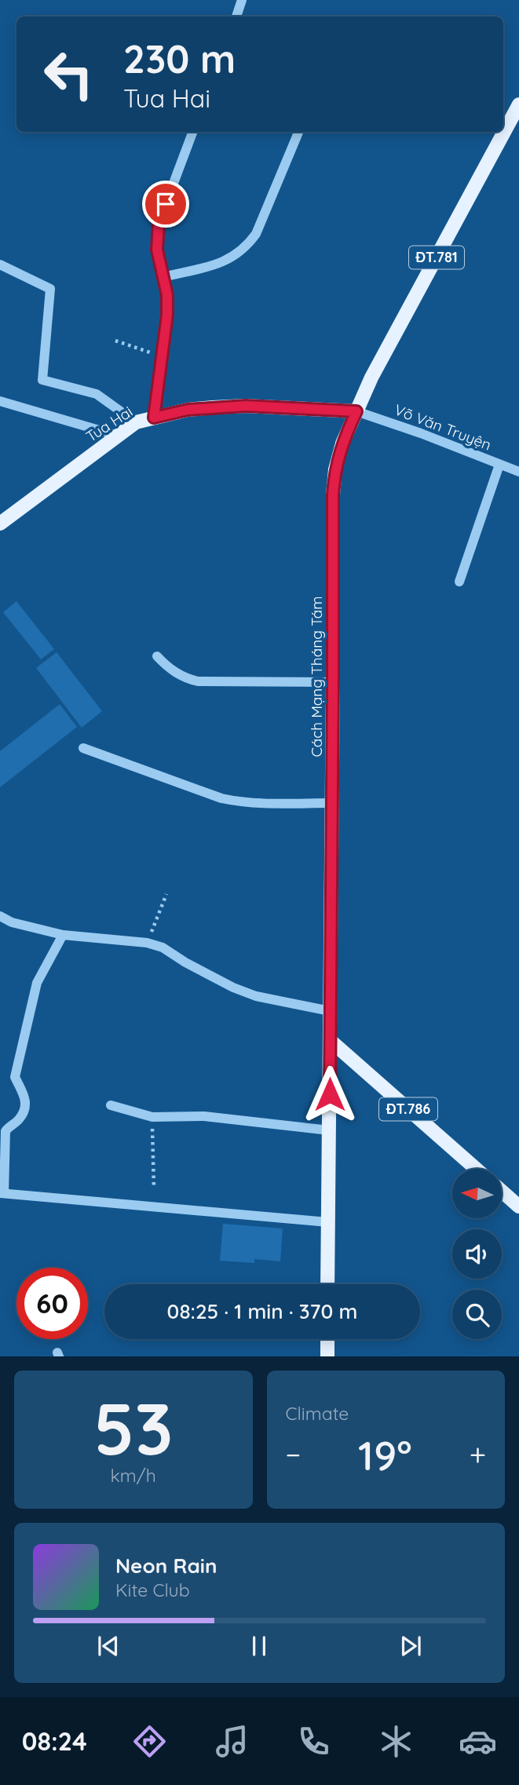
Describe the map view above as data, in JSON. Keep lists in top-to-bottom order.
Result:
{
  "streets": {
    "main road": [
      "ĐT.781",
      "Tua Hai",
      "Cách Mạng Tháng Tám",
      "ĐT.786"
    ],
    "street": ["Võ Văn Truyện"]
  },
  "crossings": [
    ["Tua Hai", "Võ Văn Truyện"],
    ["Tua Hai", "Cách Mạng Tháng Tám"],
    ["Võ Văn Truyện", "Cách Mạng Tháng Tám"],
    ["Cách Mạng Tháng Tám", "ĐT.786"]
  ],
  "north": "left",
  "page": {
    "turn": ["230 m", "Tua Hai"],
    "limit": "60",
    "trip": "08:25 · 1 min · 370 m",
    "tile": [
      ["53", "km/h"],
      "Climate"
    ],
    "heat": ["−", "19°", "+"],
    "song": ["Neon Rain", "Kite Club"],
    "tabs": "08:24"
  }
}
